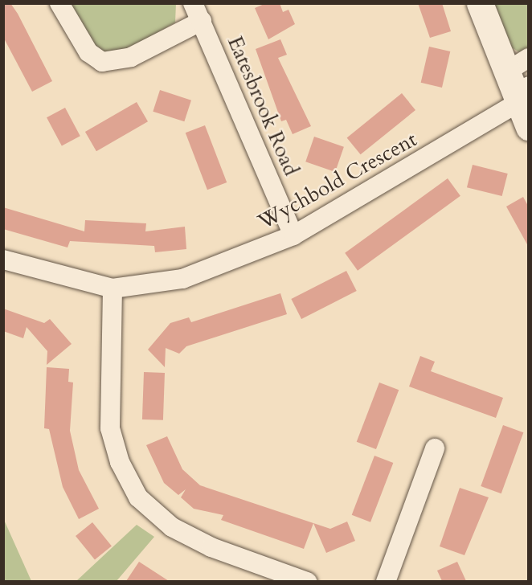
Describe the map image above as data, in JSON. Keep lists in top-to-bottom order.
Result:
{
  "streets": {
    "street": ["Eatesbrook Road", "Wychbold Crescent"]
  },
  "crossings": [
    ["Eatesbrook Road", "Wychbold Crescent"]
  ]
}
